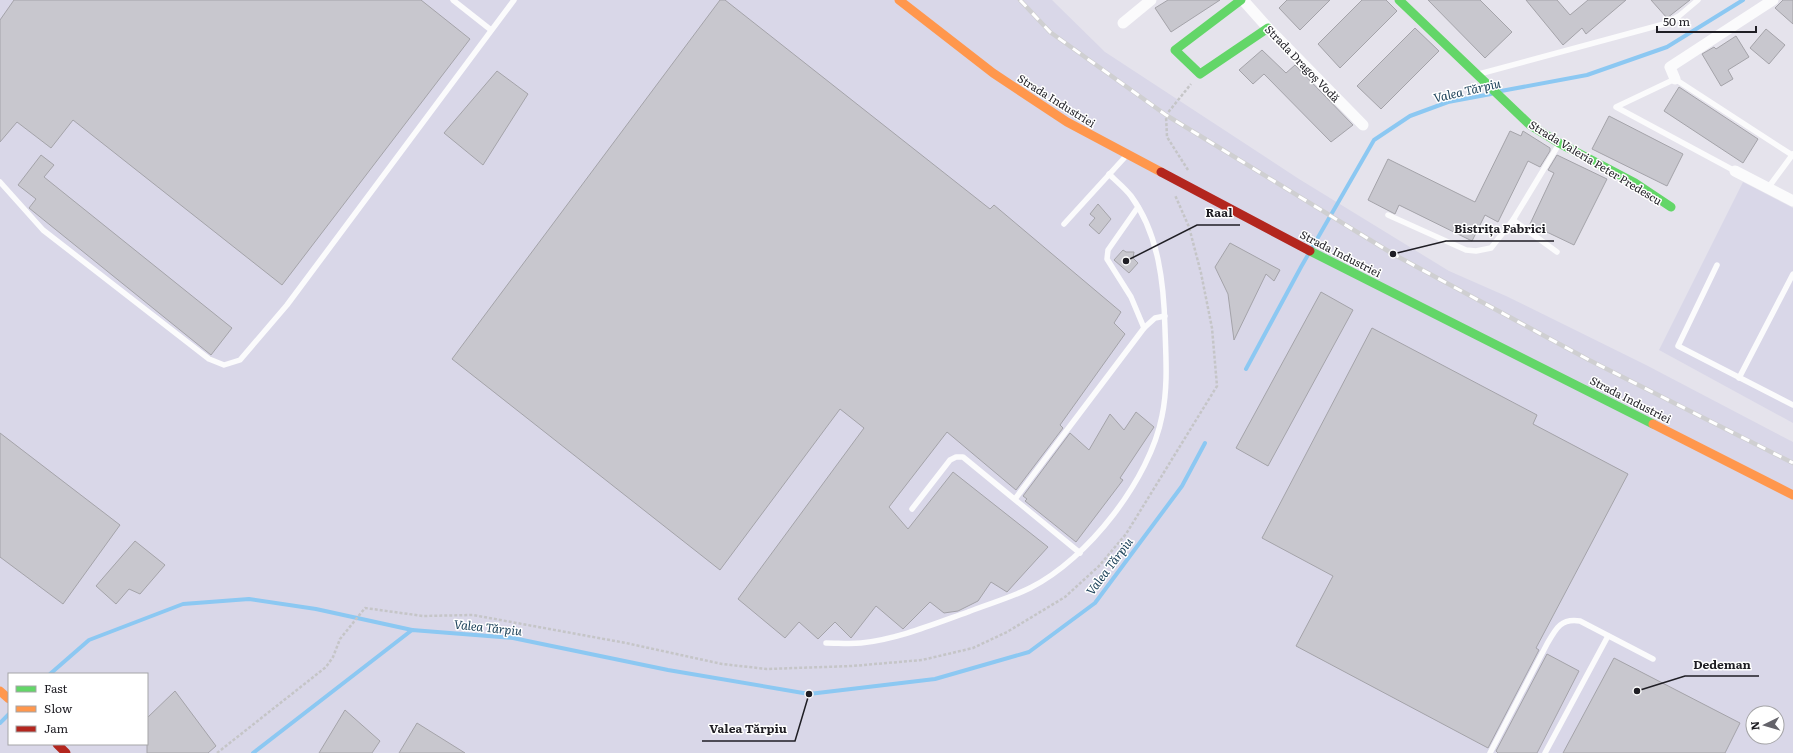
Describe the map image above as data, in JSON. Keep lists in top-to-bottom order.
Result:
{
  "streets": {
    "main road": ["Strada Dragoș Vodă", "Strada Industriei", "Strada Valeria Peter Predescu"]
  },
  "water": ["Valea Tărpiu"],
  "places": [
    "Bistrița Fabrici",
    "Raal",
    "Dedeman",
    "Valea Tărpiu"
  ],
  "legend": ["Fast", "Slow", "Jam"],
  "scale_bar": "50 m",
  "north": "left"
}
